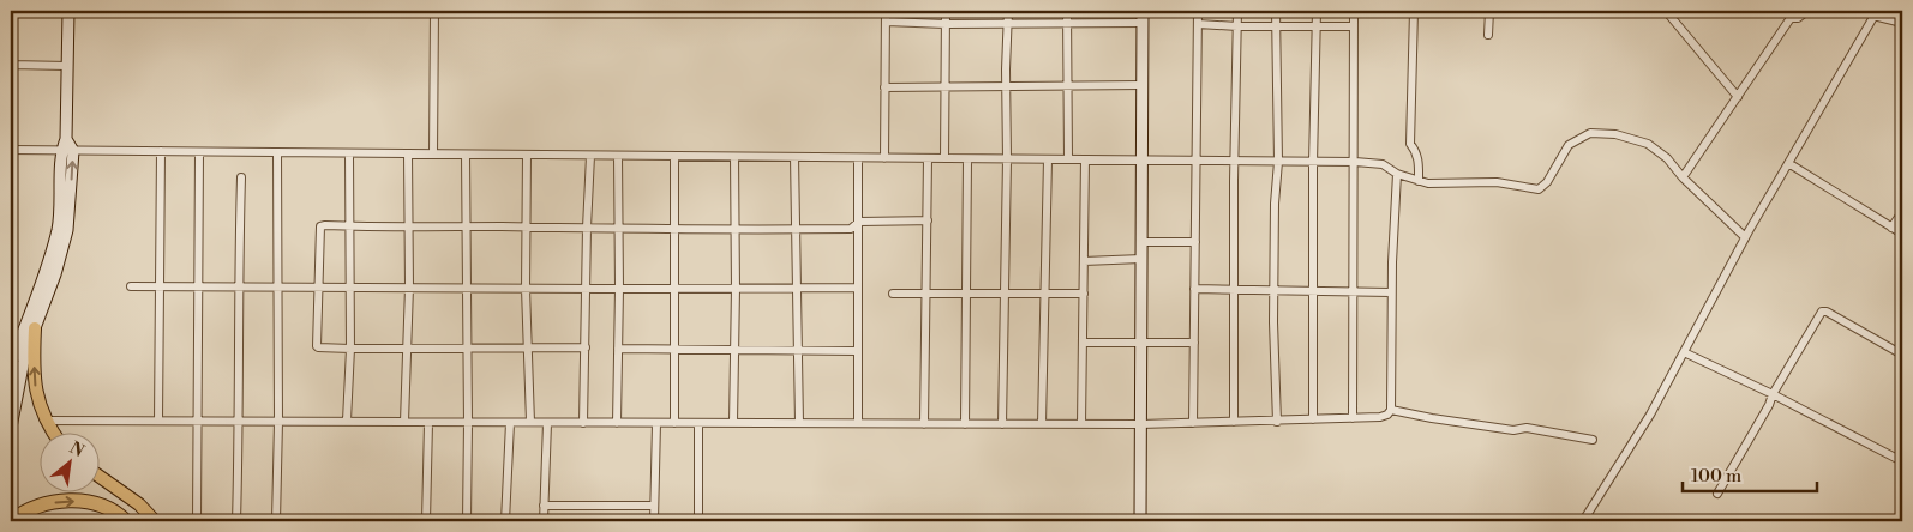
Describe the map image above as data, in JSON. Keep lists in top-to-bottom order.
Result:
{
  "scale_bar": "100 m",
  "north": "top right"
}
